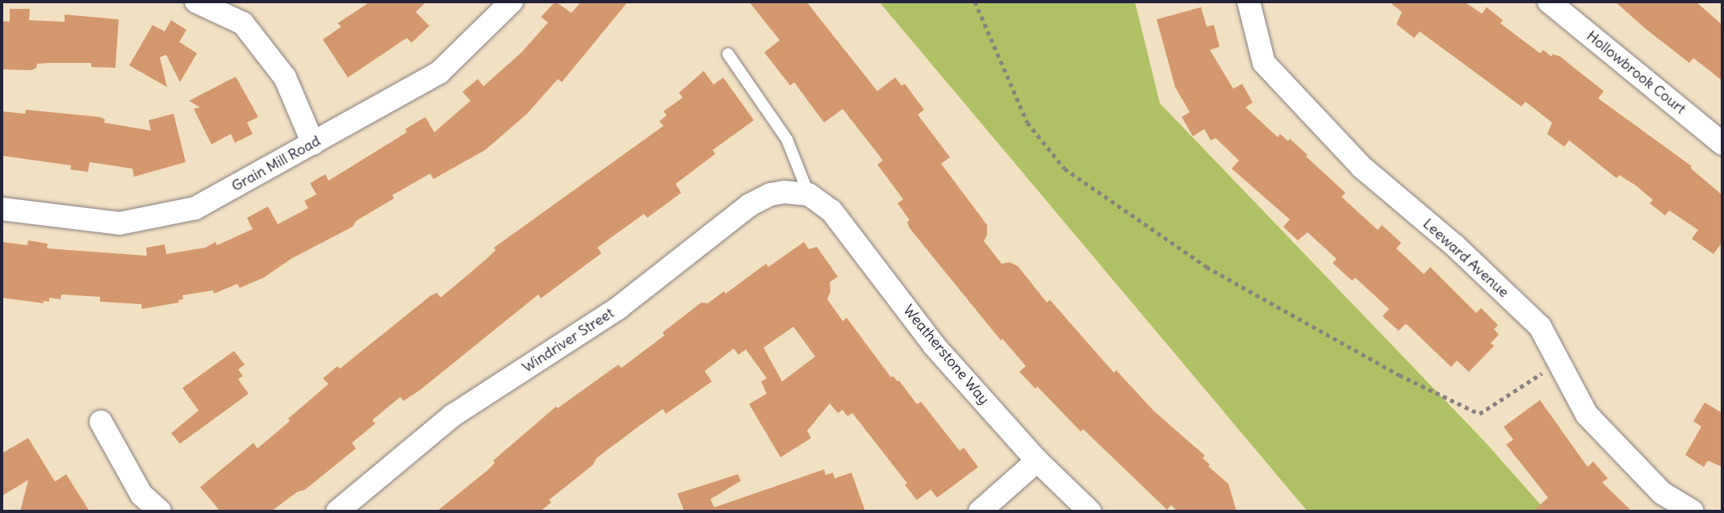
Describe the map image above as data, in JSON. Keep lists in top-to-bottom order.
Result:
{
  "streets": {
    "street": [
      "Hollowbrook Court",
      "Grain Mill Road",
      "Leeward Avenue",
      "Windriver Street",
      "Weatherstone Way"
    ]
  },
  "crossings": [
    ["Windriver Street", "Weatherstone Way"]
  ]
}
